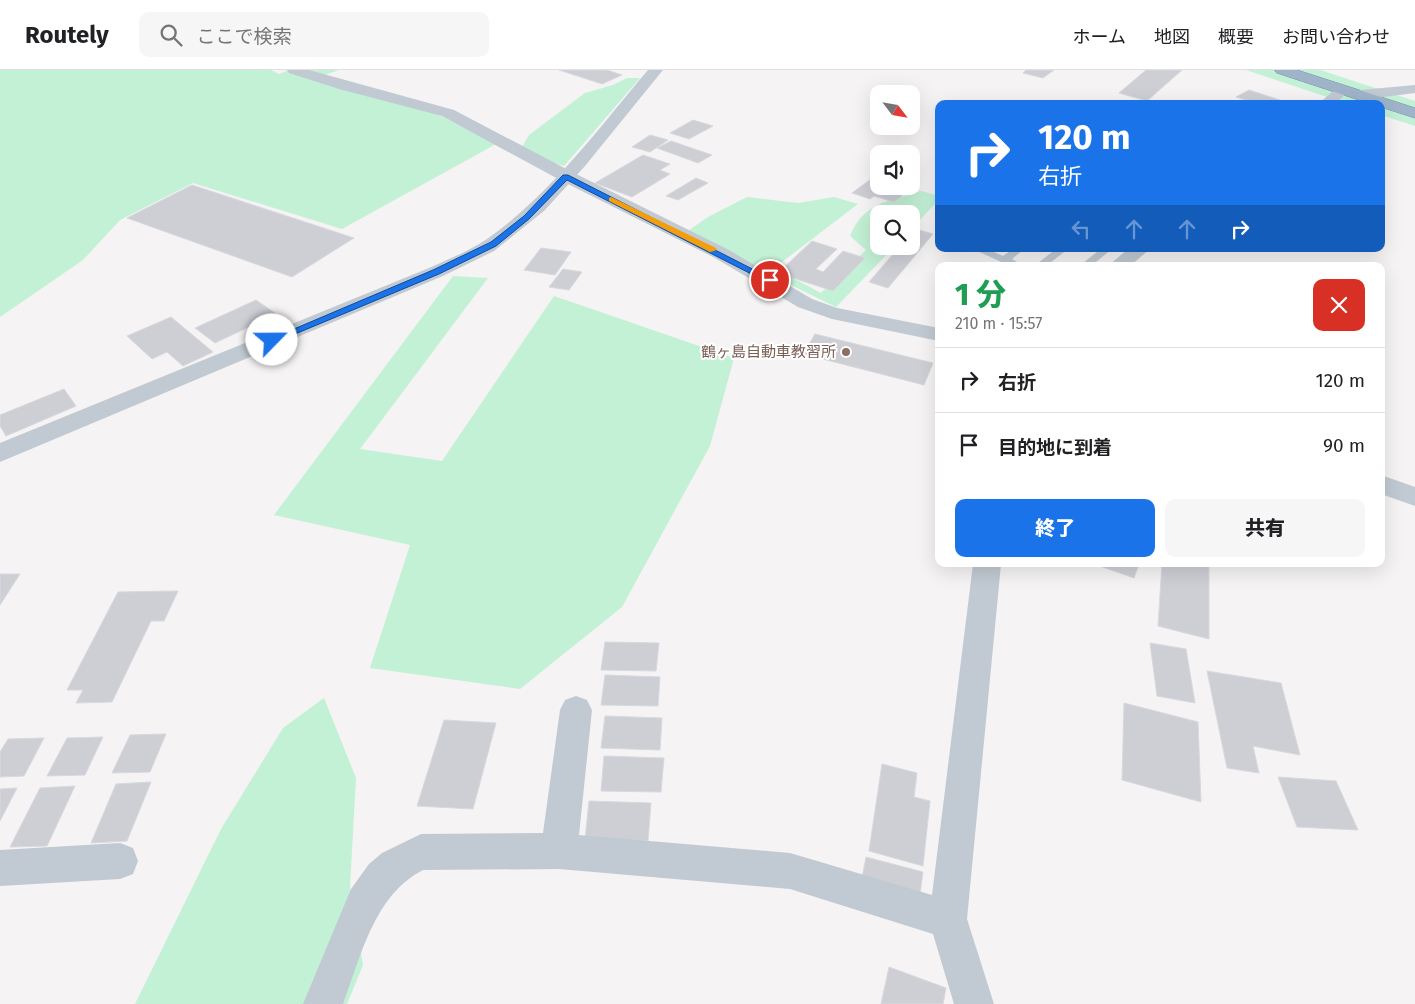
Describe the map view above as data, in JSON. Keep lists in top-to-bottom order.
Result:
{
  "places": ["鶴ヶ島自動車教習所"],
  "north": "bottom right",
  "page": {
    "header": "Routely",
    "search": "ここで検索",
    "nav": [
      "ホーム",
      "地図",
      "概要",
      "お問い合わせ"
    ],
    "turn": ["120 m", "右折"],
    "heading": ["1 分", "210 m · 15:57"],
    "list": [
      {
        "name": "右折",
        "value": "120 m"
      },
      {
        "name": "目的地に到着",
        "value": "90 m"
      }
    ],
    "buttons": ["終了", "共有"]
  }
}
